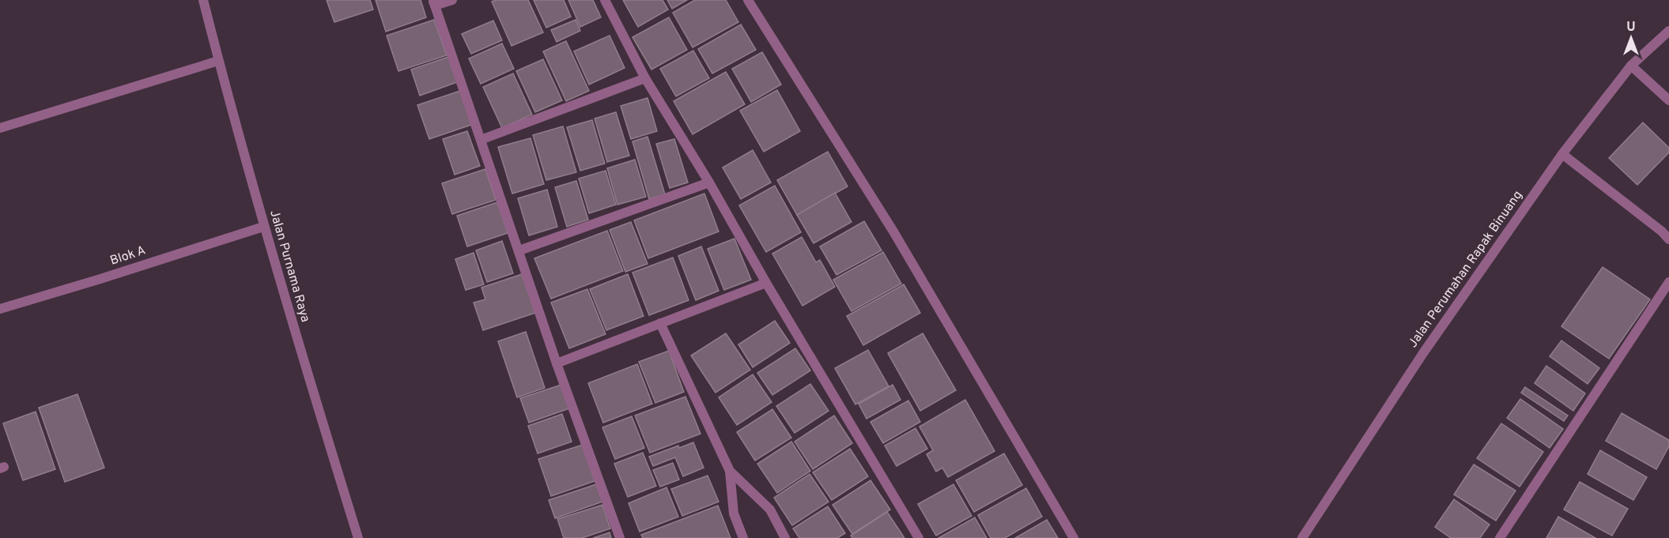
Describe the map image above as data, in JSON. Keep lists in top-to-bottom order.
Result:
{
  "streets": {
    "street": ["Blok A", "Jalan Purnama Raya", "Jalan Perumahan Rapak Binuang"]
  },
  "crossings": [
    ["Blok A", "Jalan Purnama Raya"]
  ],
  "north": "top"
}
